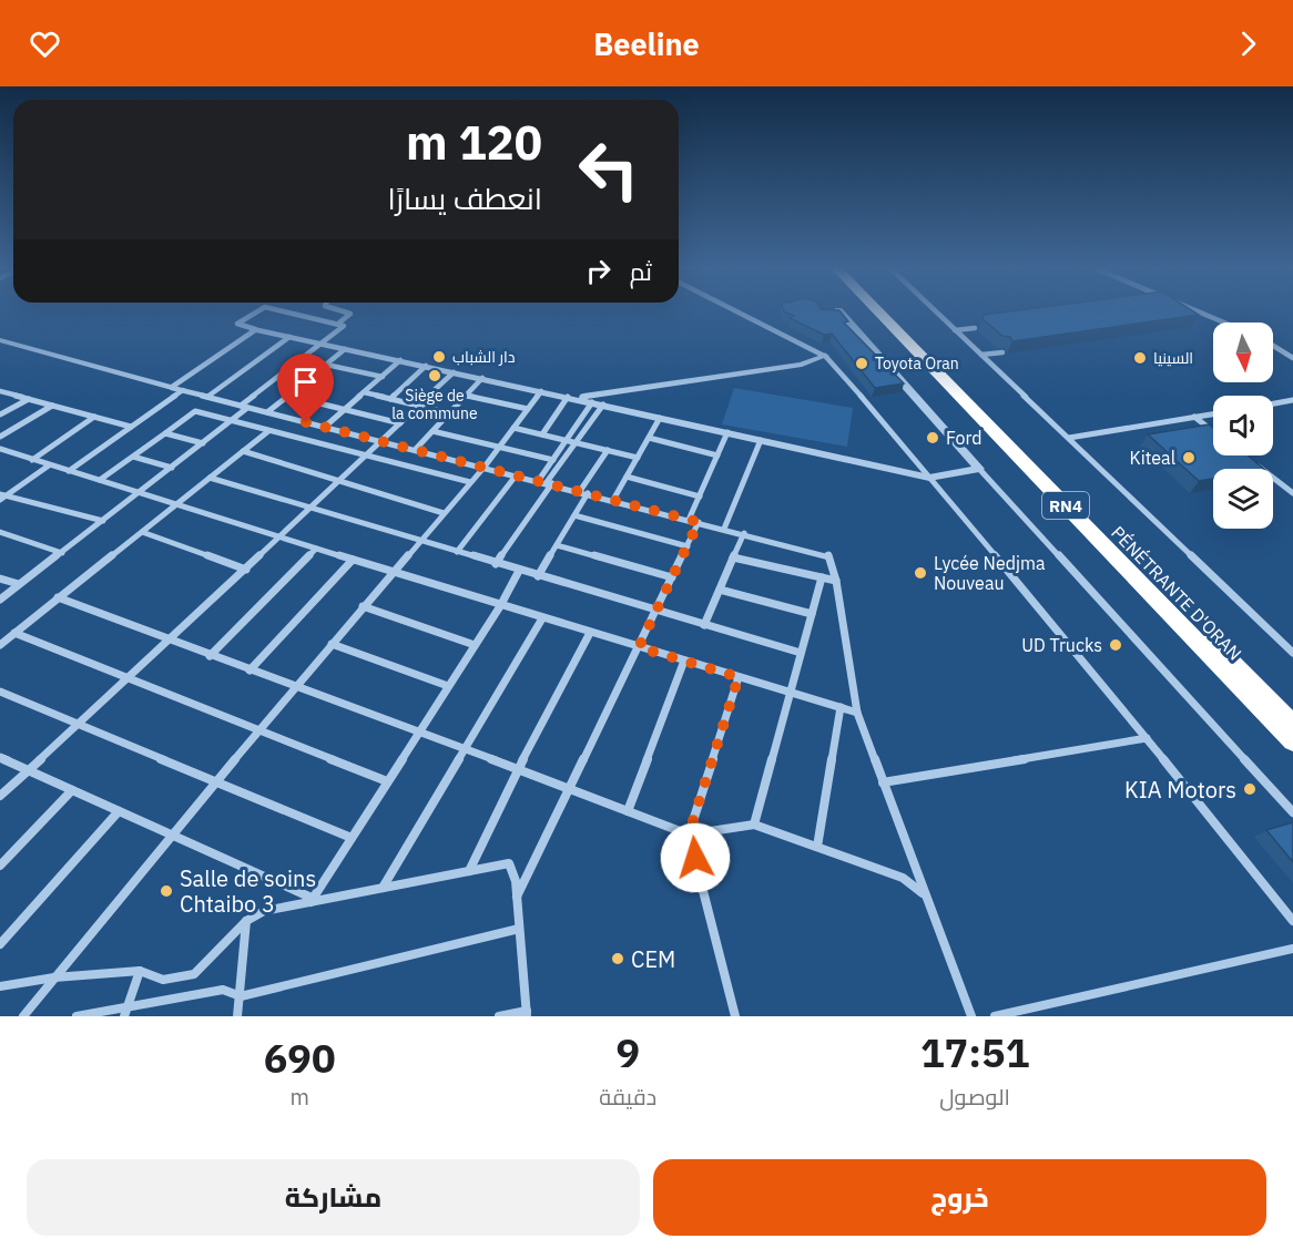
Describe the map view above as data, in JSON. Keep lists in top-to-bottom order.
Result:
{
  "streets": {
    "highway": ["RN4", "PÉNÉTRANTE D'ORAN"]
  },
  "places": [
    "دار الشباب",
    "السينيا",
    "Toyota Oran",
    "Siège de la commune",
    "Ford",
    "Kiteal",
    "Lycée Nedjma Nouveau",
    "UD Trucks",
    "KIA Motors",
    "Salle de soins Chtaibo 3",
    "CEM"
  ],
  "north": "bottom",
  "page": {
    "header": "Beeline",
    "turn": ["120 m", "انعطف يسارًا"],
    "then": "ثم",
    "eta": [
      "17:51",
      "الوصول",
      "9",
      "دقيقة",
      "690",
      "m"
    ],
    "buttons": ["خروج", "مشاركة"]
  }
}
